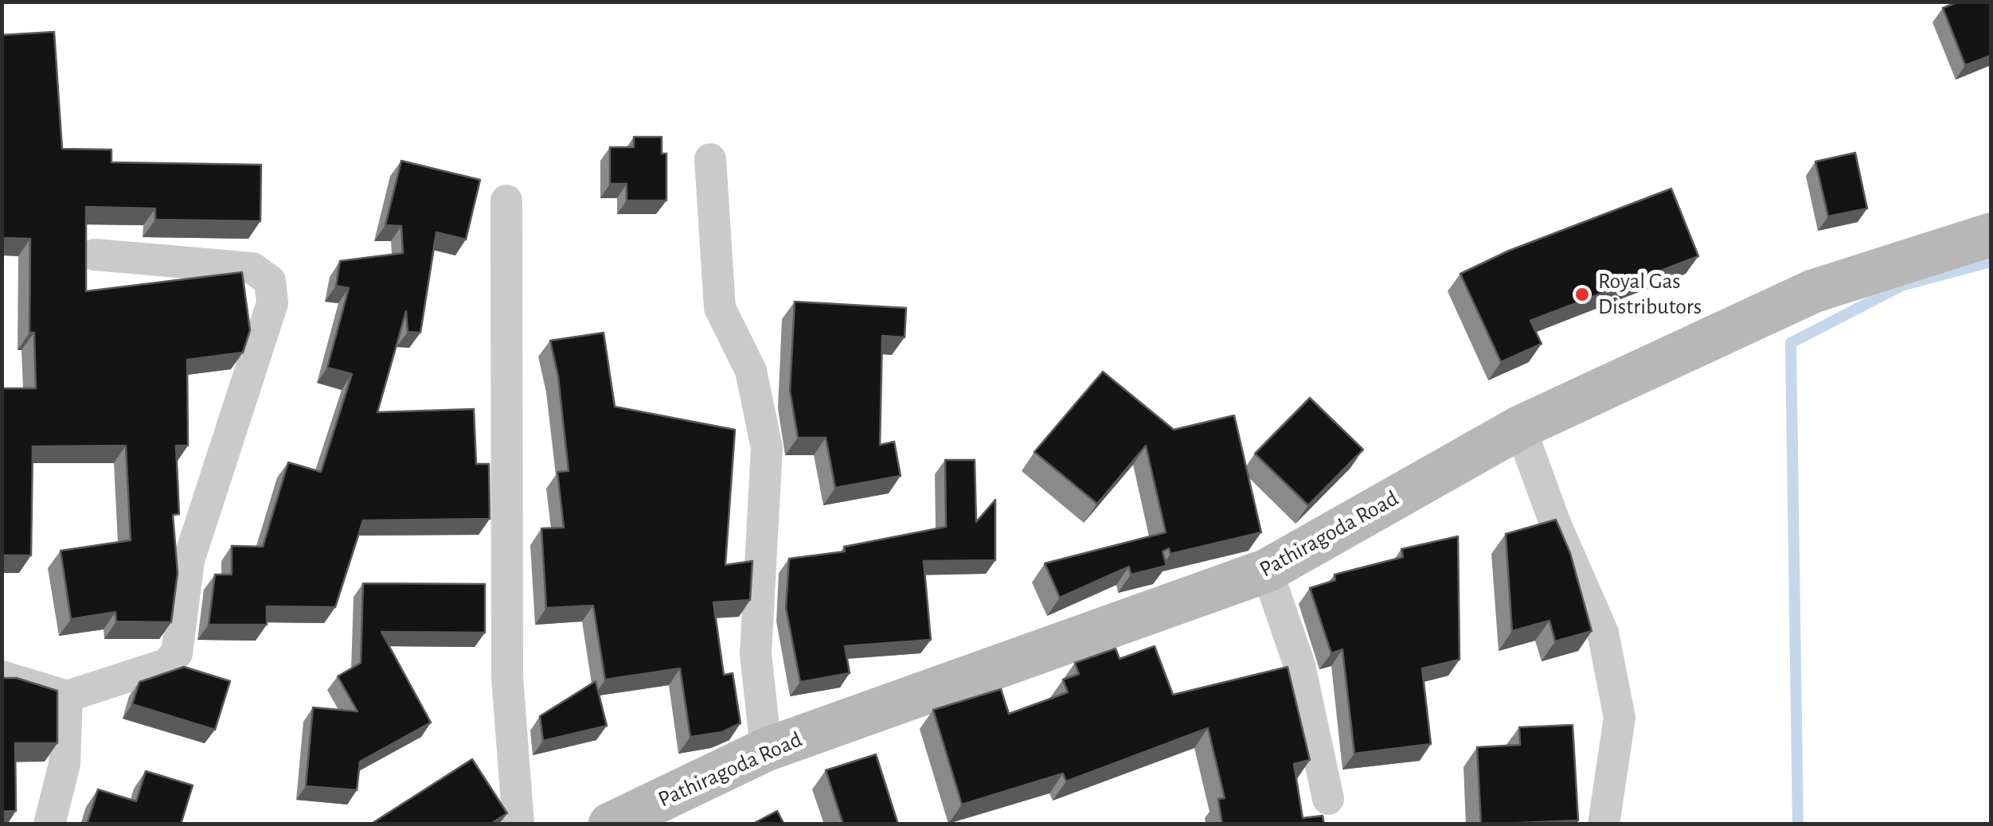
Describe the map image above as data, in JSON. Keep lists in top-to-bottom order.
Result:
{
  "streets": {
    "street": ["Pathiragoda Road"]
  },
  "places": ["Royal Gas Distributors"]
}
